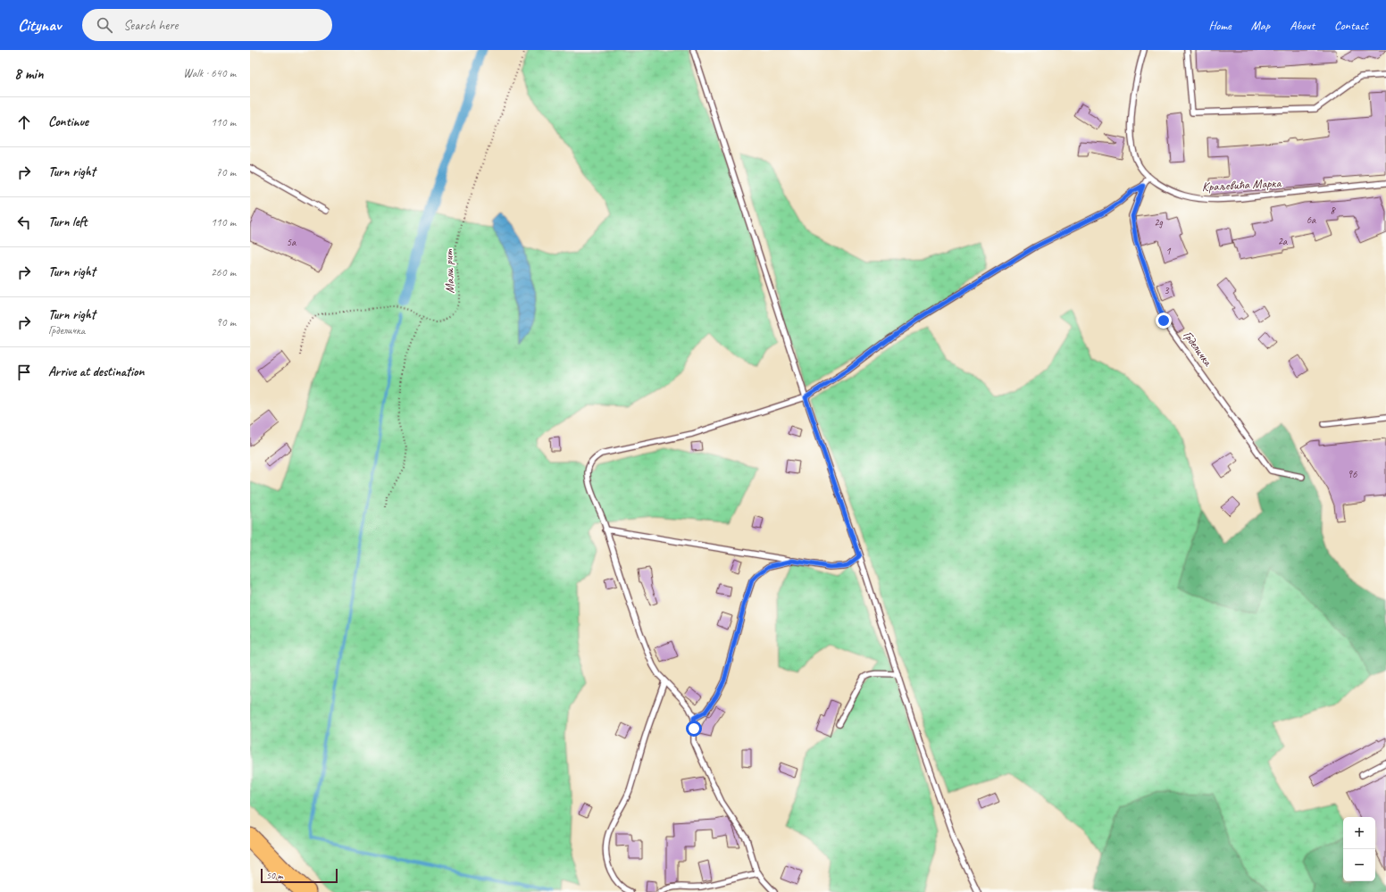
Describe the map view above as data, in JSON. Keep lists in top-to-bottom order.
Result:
{
  "streets": {
    "lane": ["Краљевића Марка", "Грделичка"],
    "path": ["Мали рит"]
  },
  "crossings": [
    ["Краљевића Марка", "Грделичка"]
  ],
  "house_numbers": [
    "8",
    "6a",
    "2g",
    "2a",
    "5a",
    "1",
    "3",
    "96"
  ],
  "scale_bar": "50 m",
  "page": {
    "header": "Citynav",
    "search": "Search here",
    "nav": [
      "Home",
      "Map",
      "About",
      "Contact"
    ],
    "heading": ["8 min", "Walk · 640 m"],
    "list": [
      ["Continue", "110 m"],
      ["Turn right", "70 m"],
      ["Turn left", "110 m"],
      ["Turn right", "260 m"],
      ["Turn right", "Грделичка", "90 m"],
      "Arrive at destination"
    ],
    "map_buttons": ["+", "−"],
    "scale": "50 m"
  }
}
